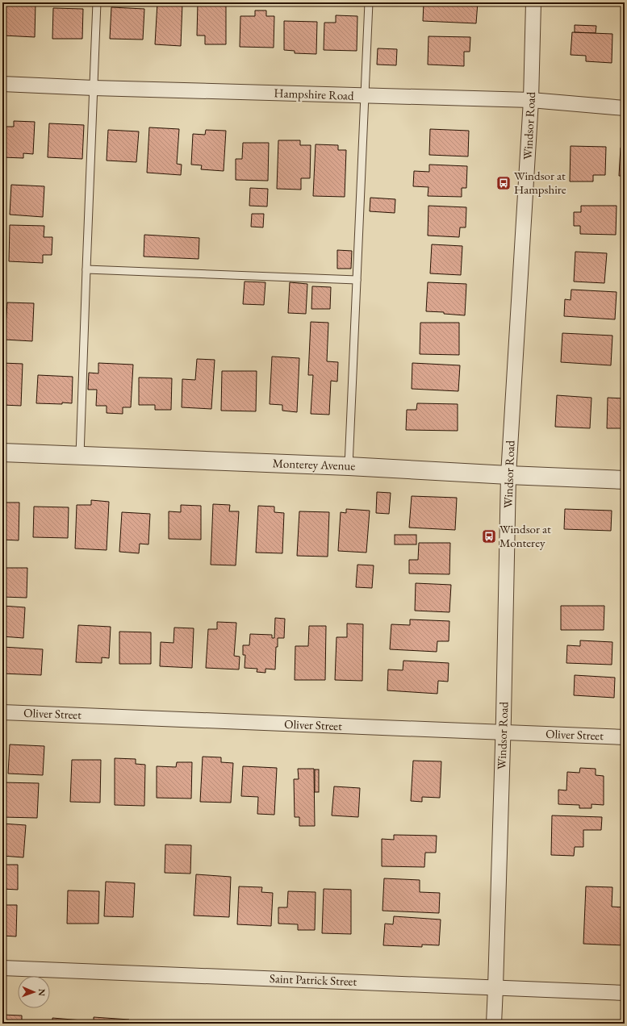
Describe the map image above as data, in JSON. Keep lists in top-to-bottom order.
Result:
{
  "streets": {
    "street": [
      "Hampshire Road",
      "Windsor Road",
      "Monterey Avenue",
      "Oliver Street",
      "Saint Patrick Street"
    ]
  },
  "crossings": [
    ["Hampshire Road", "Windsor Road"],
    ["Windsor Road", "Monterey Avenue"],
    ["Windsor Road", "Oliver Street"],
    ["Windsor Road", "Saint Patrick Street"]
  ],
  "places": {
    "bus stop": ["Windsor at Hampshire", "Windsor at Monterey"]
  },
  "north": "right"
}
